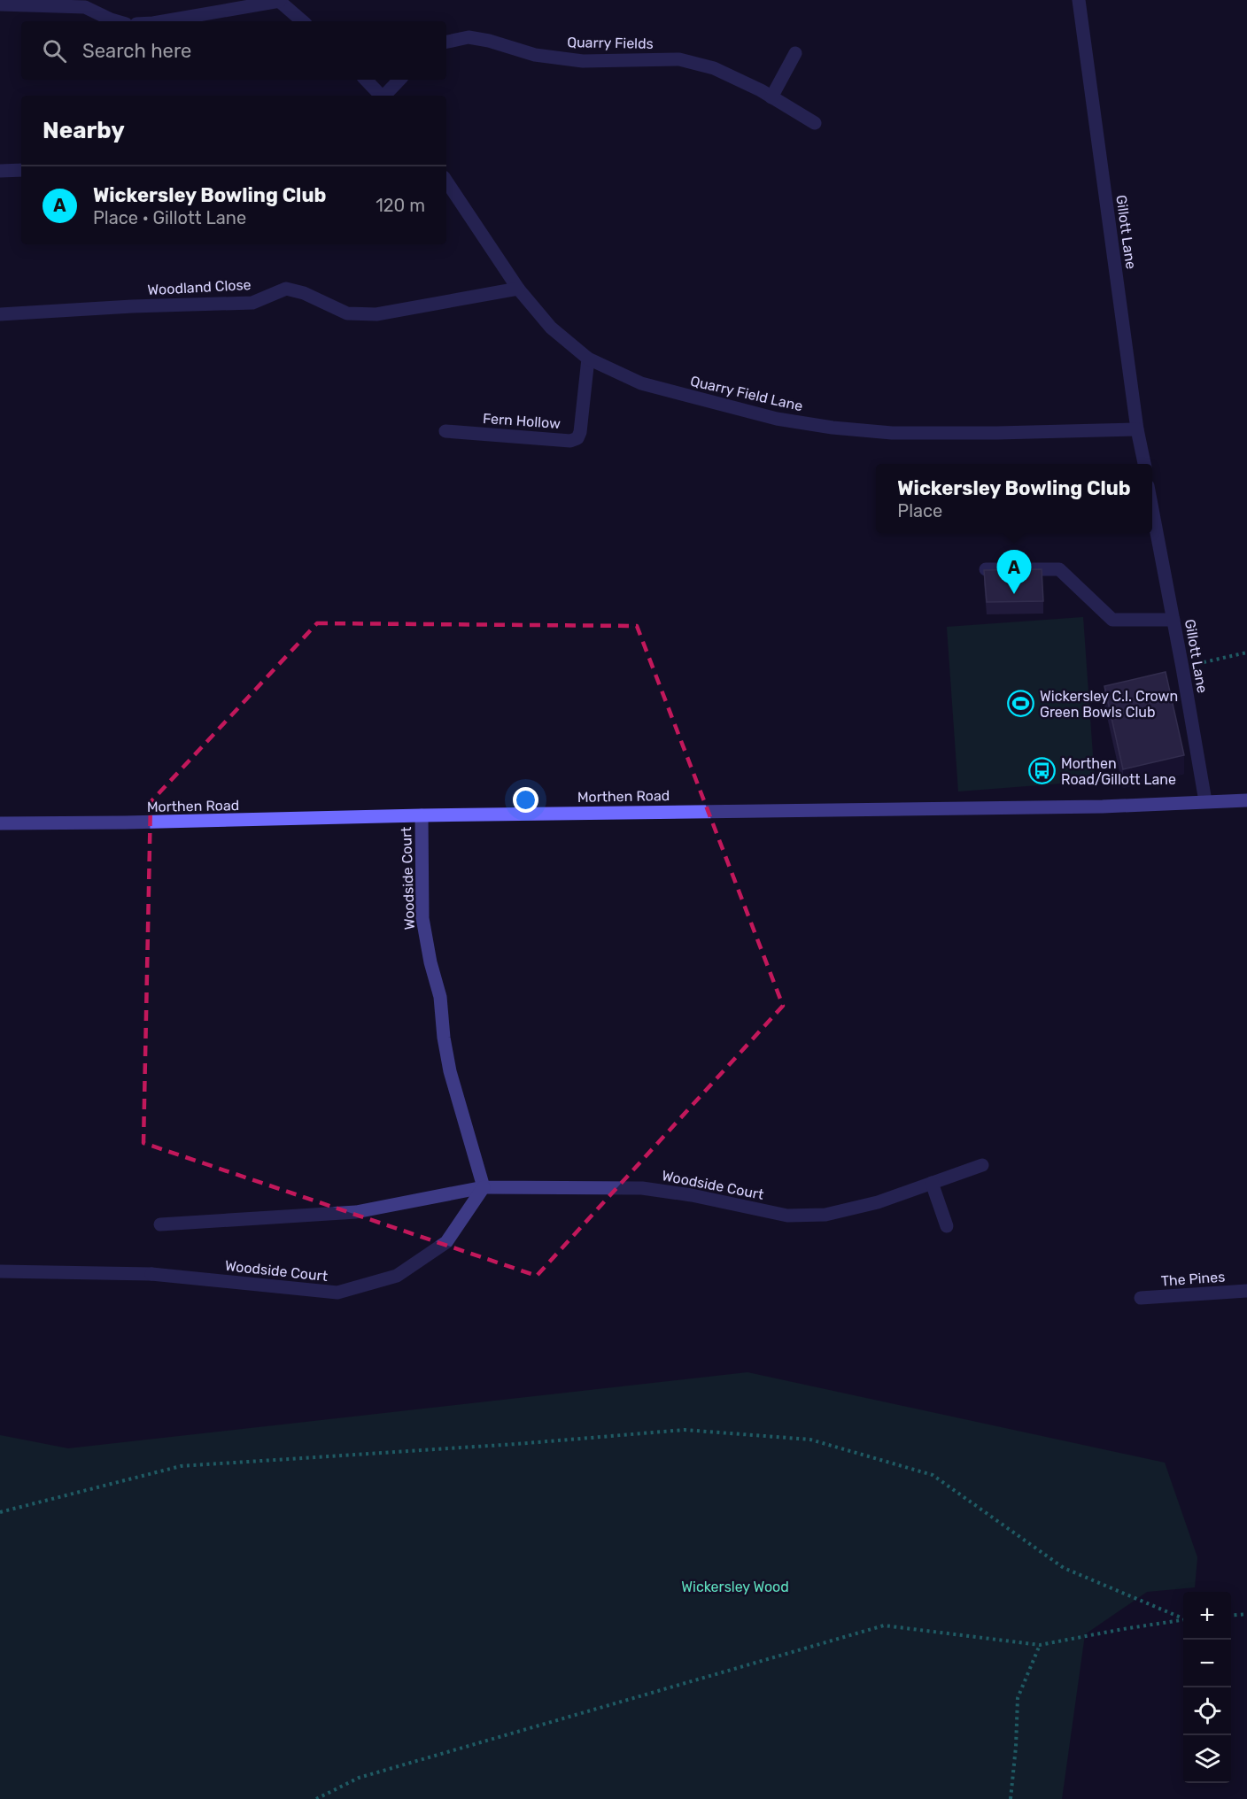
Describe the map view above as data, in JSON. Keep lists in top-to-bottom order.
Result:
{
  "streets": {
    "main road": ["Morthen Road"],
    "street": [
      "Quarry Fields",
      "Gillott Lane",
      "Woodland Close",
      "Quarry Field Lane",
      "Fern Hollow",
      "Woodside Court",
      "The Pines"
    ]
  },
  "crossings": [
    ["Gillott Lane", "Quarry Field Lane"],
    ["Gillott Lane", "Morthen Road"],
    ["Woodland Close", "Quarry Field Lane"],
    ["Quarry Field Lane", "Fern Hollow"],
    ["Morthen Road", "Woodside Court"]
  ],
  "parks": ["Wickersley Wood"],
  "places": {
    "sports": ["Wickersley C.I. Crown Green Bowls Club"],
    "bus stop": ["Morthen Road/Gillott Lane"]
  },
  "page": {
    "search": "Search here",
    "heading": "Nearby",
    "list": [
      {
        "mark": "A",
        "name": "Wickersley Bowling Club",
        "note": "Place · Gillott Lane",
        "value": "120 m"
      }
    ],
    "popup": ["Wickersley Bowling Club", "Place"],
    "pins": "A",
    "map_buttons": ["+", "−"]
  }
}
